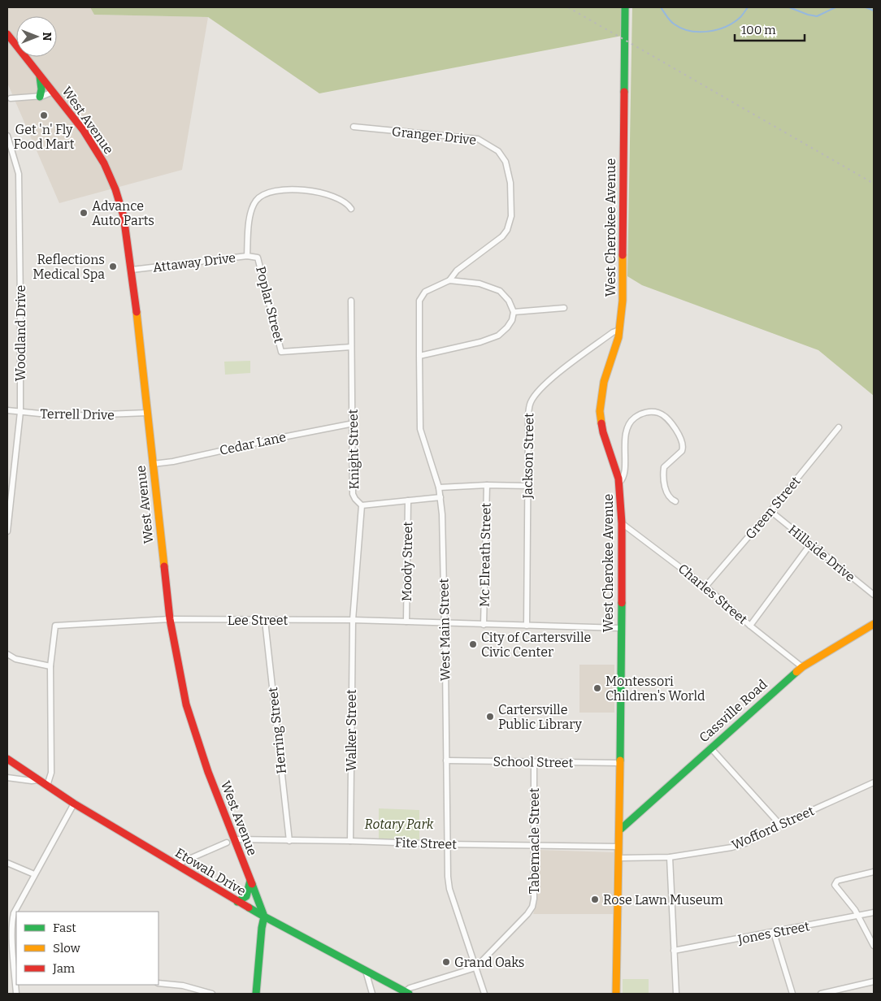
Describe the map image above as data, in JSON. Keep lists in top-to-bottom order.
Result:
{
  "streets": {
    "main road": [
      "West Avenue",
      "West Cherokee Avenue",
      "Cassville Road",
      "Etowah Drive"
    ],
    "street": [
      "Granger Drive",
      "Attaway Drive",
      "Poplar Street",
      "Woodland Drive",
      "Terrell Drive",
      "Cedar Lane",
      "Knight Street",
      "Jackson Street",
      "Green Street",
      "Hillside Drive",
      "Mc Elreath Street",
      "Moody Street",
      "Charles Street",
      "Lee Street",
      "West Main Street",
      "Herring Street",
      "Walker Street",
      "School Street",
      "Wofford Street",
      "Tabernacle Street",
      "Fite Street",
      "Jones Street"
    ]
  },
  "crossings": [
    ["West Avenue", "Attaway Drive"],
    ["West Avenue", "Terrell Drive"],
    ["West Avenue", "Cedar Lane"],
    ["West Avenue", "Lee Street"],
    ["West Avenue", "Fite Street"],
    ["West Avenue", "Etowah Drive"],
    ["Granger Drive", "West Main Street"],
    ["West Cherokee Avenue", "Jackson Street"],
    ["West Cherokee Avenue", "Charles Street"],
    ["West Cherokee Avenue", "Lee Street"],
    ["West Cherokee Avenue", "Cassville Road"],
    ["West Cherokee Avenue", "School Street"],
    ["West Cherokee Avenue", "Wofford Street"],
    ["West Cherokee Avenue", "Fite Street"],
    ["Attaway Drive", "Poplar Street"],
    ["Poplar Street", "Knight Street"],
    ["Woodland Drive", "Terrell Drive"],
    ["Cedar Lane", "Knight Street"],
    ["Knight Street", "Lee Street"],
    ["Knight Street", "Walker Street"],
    ["Jackson Street", "Lee Street"],
    ["Green Street", "Hillside Drive"],
    ["Green Street", "Charles Street"],
    ["Mc Elreath Street", "Lee Street"],
    ["Moody Street", "Lee Street"],
    ["Charles Street", "Cassville Road"],
    ["Lee Street", "West Main Street"],
    ["Lee Street", "Herring Street"],
    ["Lee Street", "Walker Street"],
    ["Lee Street", "Etowah Drive"],
    ["West Main Street", "School Street"],
    ["West Main Street", "Tabernacle Street"],
    ["West Main Street", "Fite Street"],
    ["Herring Street", "Fite Street"],
    ["Walker Street", "Fite Street"],
    ["School Street", "Tabernacle Street"],
    ["Tabernacle Street", "Fite Street"],
    ["Tabernacle Street", "Etowah Drive"],
    ["Fite Street", "Etowah Drive"]
  ],
  "parks": ["Rotary Park"],
  "places": [
    "Get 'n' Fly Food Mart",
    "Advance Auto Parts",
    "Reflections Medical Spa",
    "City of Cartersville Civic Center",
    "Montessori Children's World",
    "Cartersville Public Library",
    "Rose Lawn Museum",
    "Grand Oaks"
  ],
  "legend": ["Fast", "Slow", "Jam"],
  "scale_bar": "100 m",
  "north": "right"
}
